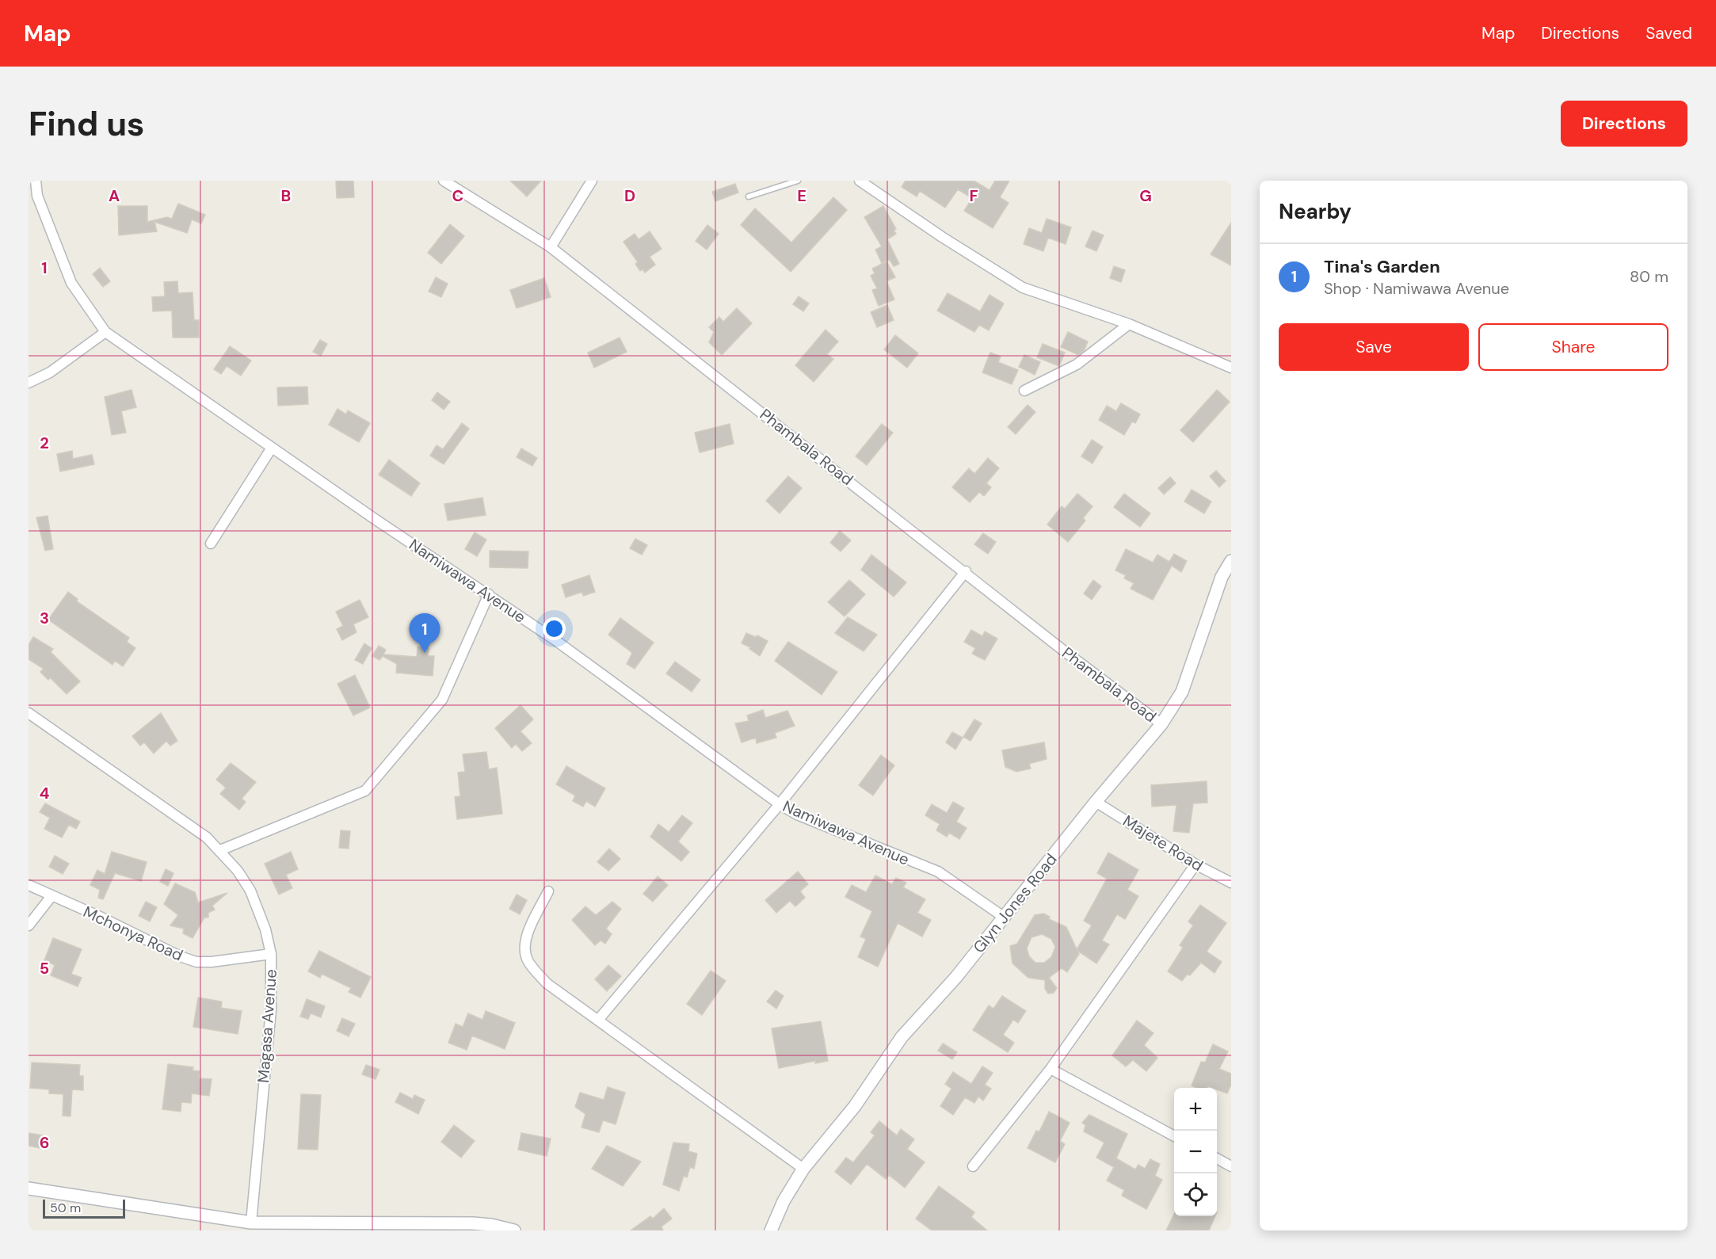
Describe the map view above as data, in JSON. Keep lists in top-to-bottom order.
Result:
{
  "streets": {
    "street": [
      "Phambala Road",
      "Namiwawa Avenue",
      "Majete Road",
      "Glyn Jones Road",
      "Mchonya Road",
      "Magasa Avenue"
    ]
  },
  "crossings": [
    ["Phambala Road", "Glyn Jones Road"],
    ["Namiwawa Avenue", "Glyn Jones Road"],
    ["Majete Road", "Glyn Jones Road"],
    ["Mchonya Road", "Magasa Avenue"]
  ],
  "scale_bar": "50 m",
  "page": {
    "header": "Map",
    "nav": ["Map", "Directions", "Saved"],
    "buttons": [
      "Directions",
      ["Save", "Share"]
    ],
    "title": "Find us",
    "heading": "Nearby",
    "list": [
      {
        "mark": "1",
        "name": "Tina's Garden",
        "note": "Shop · Namiwawa Avenue",
        "value": "80 m"
      }
    ],
    "pins": "1",
    "map_buttons": ["+", "−"],
    "scale": "50 m"
  },
  "grid": {
    "columns": [
      "A",
      "B",
      "C",
      "D",
      "E",
      "F",
      "G"
    ],
    "rows": [
      "1",
      "2",
      "3",
      "4",
      "5",
      "6"
    ]
  }
}
